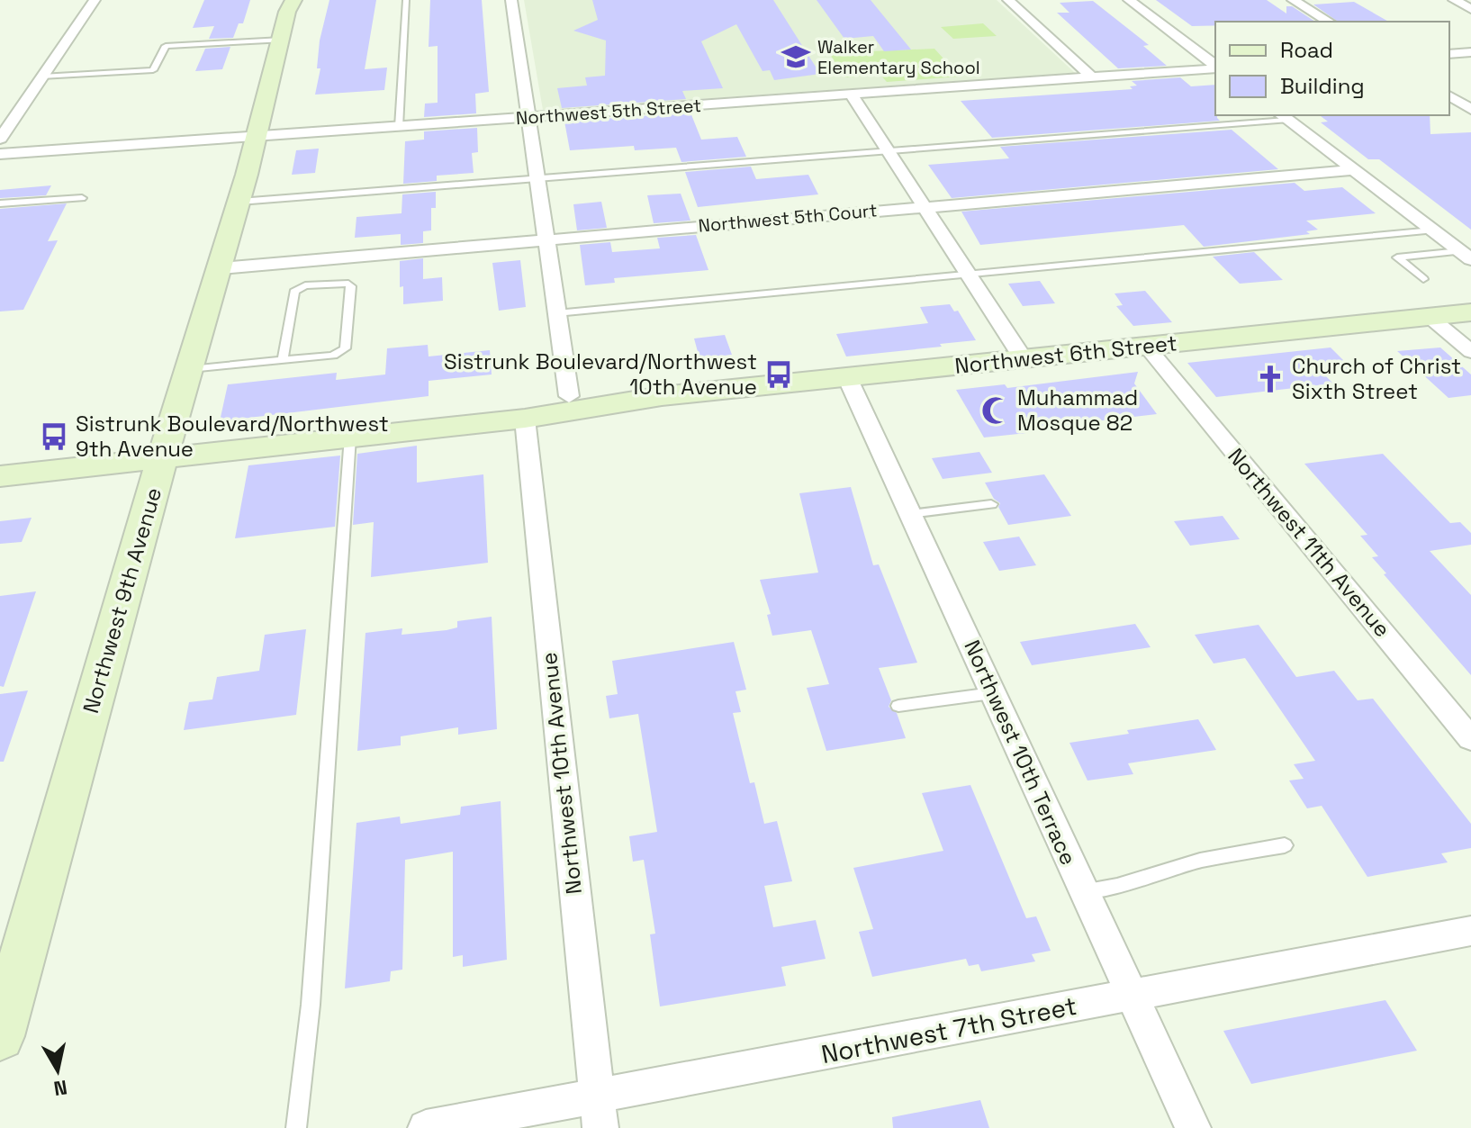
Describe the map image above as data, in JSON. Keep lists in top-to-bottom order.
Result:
{
  "streets": {
    "street": [
      "Northwest 5th Street",
      "Northwest 5th Court",
      "Northwest 6th Street",
      "Northwest 11th Avenue",
      "Northwest 9th Avenue",
      "Northwest 10th Terrace",
      "Northwest 10th Avenue",
      "Northwest 7th Street"
    ]
  },
  "crossings": [
    ["Northwest 5th Street", "Northwest 9th Avenue"],
    ["Northwest 5th Court", "Northwest 9th Avenue"],
    ["Northwest 6th Street", "Northwest 11th Avenue"],
    ["Northwest 6th Street", "Northwest 9th Avenue"],
    ["Northwest 6th Street", "Northwest 10th Terrace"],
    ["Northwest 6th Street", "Northwest 10th Avenue"],
    ["Northwest 10th Terrace", "Northwest 7th Street"],
    ["Northwest 10th Avenue", "Northwest 7th Street"]
  ],
  "places": {
    "school or university": ["Walker Elementary School"],
    "bus stop": ["Sistrunk Boulevard/Northwest 10th Avenue", "Sistrunk Boulevard/Northwest 9th Avenue"],
    "church": ["Church of Christ Sixth Street"],
    "mosque": ["Muhammad Mosque 82"]
  },
  "legend": ["Road", "Building"],
  "north": "bottom"
}
